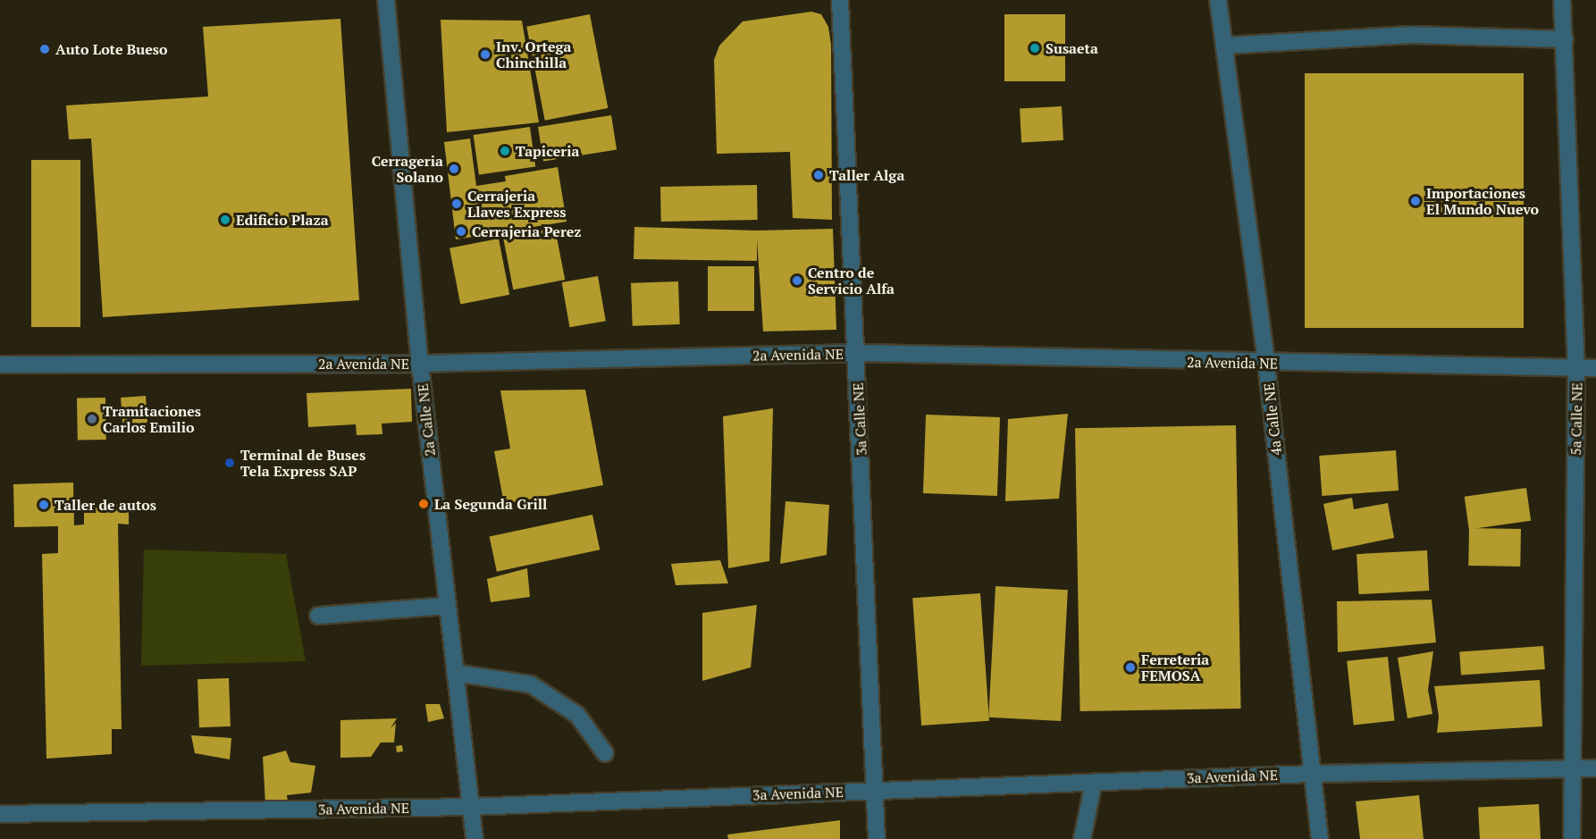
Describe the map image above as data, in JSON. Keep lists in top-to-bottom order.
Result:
{
  "streets": {
    "street": [
      "2a Avenida NE",
      "3a Calle NE",
      "4a Calle NE",
      "5a Calle NE",
      "2a Calle NE",
      "3a Avenida NE"
    ]
  },
  "crossings": [
    ["2a Avenida NE", "3a Calle NE"],
    ["2a Avenida NE", "4a Calle NE"],
    ["2a Avenida NE", "5a Calle NE"],
    ["2a Avenida NE", "2a Calle NE"],
    ["3a Calle NE", "3a Avenida NE"],
    ["4a Calle NE", "3a Avenida NE"],
    ["5a Calle NE", "3a Avenida NE"],
    ["2a Calle NE", "3a Avenida NE"]
  ],
  "places": [
    "Susaeta",
    "Auto Lote Bueso",
    "Inv. Ortega Chinchilla",
    "Tapiceria",
    "Cerrageria Solano",
    "Taller Alga",
    "Importaciones El Mundo Nuevo",
    "Cerrajeria Llaves Express",
    "Edificio Plaza",
    "Cerrajeria Perez",
    "Centro de Servicio Alfa",
    "Tramitaciones Carlos Emilio",
    "Terminal de Buses Tela Express SAP",
    "La Segunda Grill",
    "Taller de autos",
    "Ferreteria FEMOSA"
  ]
}
